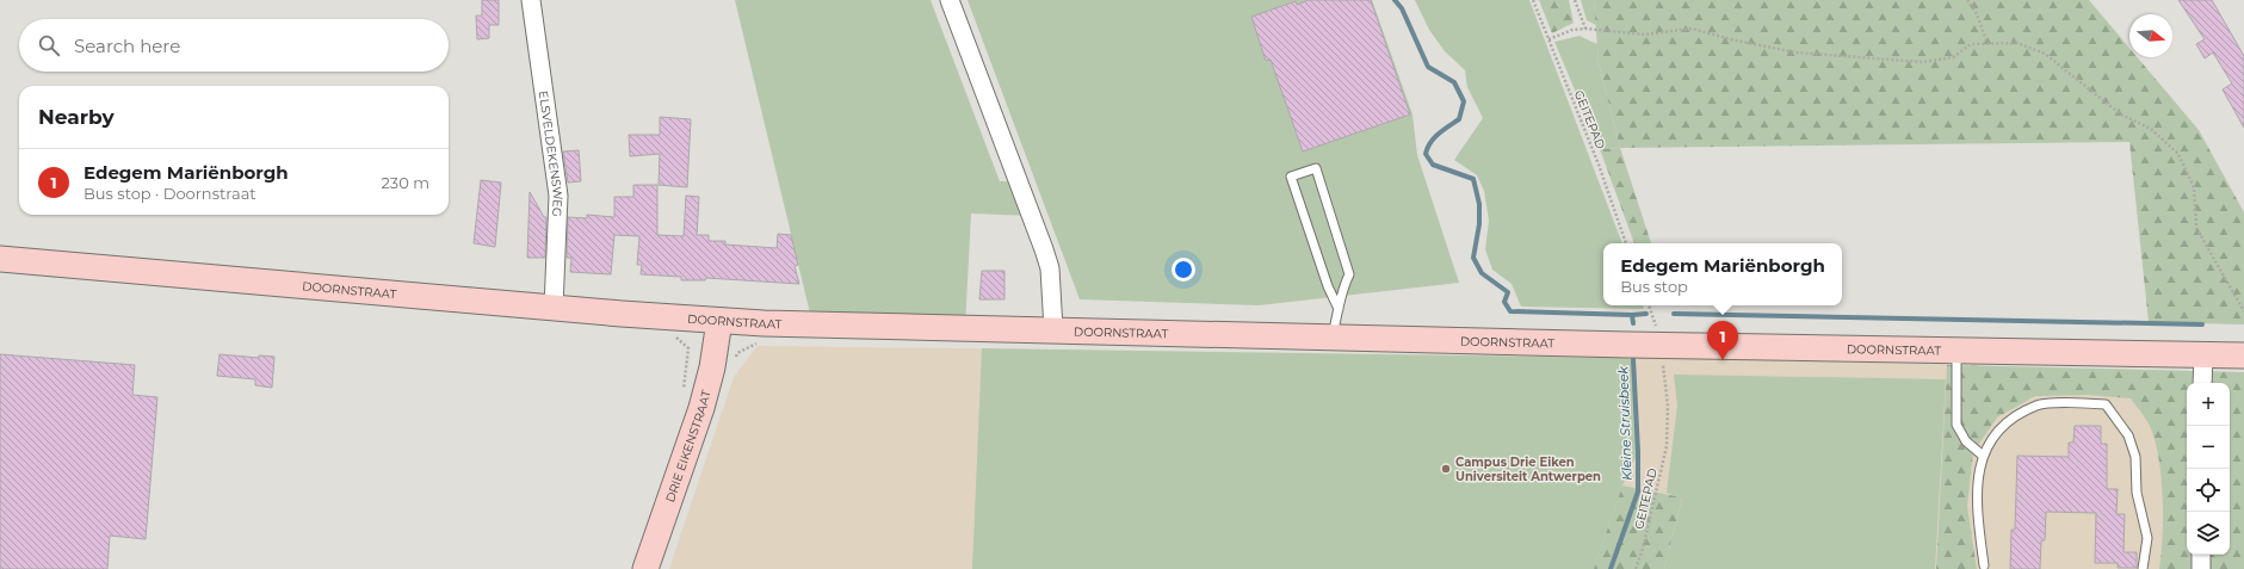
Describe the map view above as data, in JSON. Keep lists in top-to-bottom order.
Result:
{
  "streets": {
    "street": ["ELSVELDEKENSWEG", "DOORNSTRAAT", "DRIE EIKENSTRAAT"],
    "path": ["GEITEPAD"]
  },
  "crossings": [
    ["GEITEPAD", "DOORNSTRAAT"],
    ["ELSVELDEKENSWEG", "DOORNSTRAAT"],
    ["DOORNSTRAAT", "DRIE EIKENSTRAAT"]
  ],
  "water": ["Kleine Struisbeek"],
  "places": ["Campus Drie Eiken Universiteit Antwerpen"],
  "north": "right",
  "page": {
    "search": "Search here",
    "heading": "Nearby",
    "list": [
      {
        "mark": "1",
        "name": "Edegem Mariënborgh",
        "note": "Bus stop · Doornstraat",
        "value": "230 m"
      }
    ],
    "popup": ["Edegem Mariënborgh", "Bus stop"],
    "pins": "1",
    "map_buttons": ["+", "−"]
  }
}
